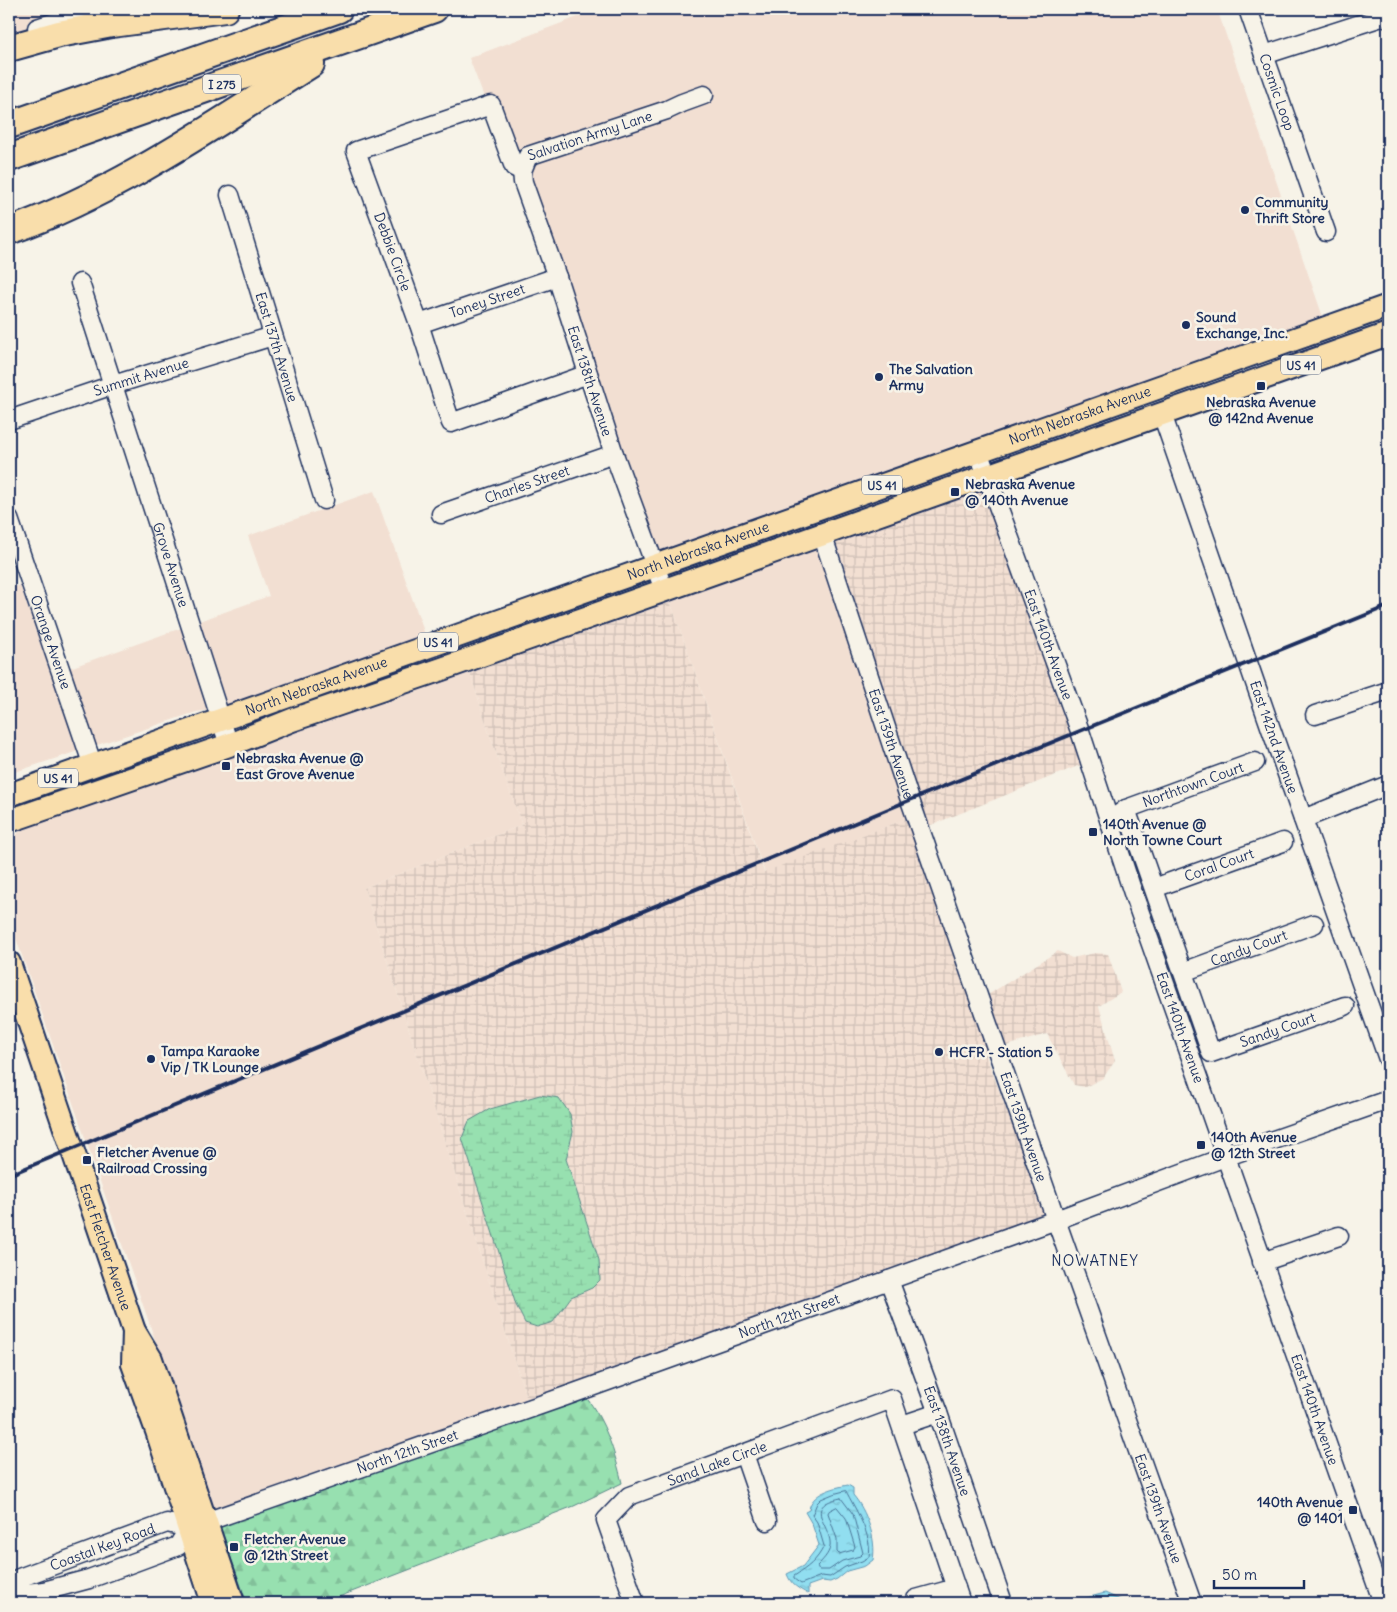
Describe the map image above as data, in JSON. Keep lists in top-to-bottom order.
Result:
{
  "streets": {
    "highway": ["I 275"],
    "main road": ["US 41", "North Nebraska Avenue", "East Fletcher Avenue"],
    "street": [
      "Cosmic Loop",
      "Salvation Army Lane",
      "Debbie Circle",
      "Toney Street",
      "East 137th Avenue",
      "Summit Avenue",
      "East 138th Avenue",
      "Charles Street",
      "Grove Avenue",
      "Orange Avenue",
      "East 140th Avenue",
      "East 142nd Avenue",
      "East 139th Avenue",
      "Northtown Court",
      "Coral Court",
      "Candy Court",
      "Sandy Court",
      "North 12th Street",
      "Sand Lake Circle",
      "Coastal Key Road"
    ]
  },
  "crossings": [
    ["Salvation Army Lane", "Debbie Circle"],
    ["Salvation Army Lane", "East 138th Avenue"],
    ["Debbie Circle", "Toney Street"],
    ["Debbie Circle", "East 138th Avenue"],
    ["Toney Street", "East 138th Avenue"],
    ["East 137th Avenue", "Summit Avenue"],
    ["Summit Avenue", "Grove Avenue"],
    ["East 138th Avenue", "North Nebraska Avenue"],
    ["East 138th Avenue", "Charles Street"],
    ["East 138th Avenue", "North 12th Street"],
    ["North Nebraska Avenue", "Grove Avenue"],
    ["North Nebraska Avenue", "Orange Avenue"],
    ["North Nebraska Avenue", "East 140th Avenue"],
    ["North Nebraska Avenue", "East 142nd Avenue"],
    ["North Nebraska Avenue", "East 139th Avenue"],
    ["East 140th Avenue", "Northtown Court"],
    ["East 140th Avenue", "North 12th Street"],
    ["East 139th Avenue", "North 12th Street"],
    ["Candy Court", "Sandy Court"],
    ["East Fletcher Avenue", "North 12th Street"],
    ["East Fletcher Avenue", "Coastal Key Road"],
    ["North 12th Street", "Coastal Key Road"]
  ],
  "districts": ["NOWATNEY"],
  "places": {
    "other": [
      "Community Thrift Store",
      "Sound Exchange, Inc.",
      "The Salvation Army",
      "HCFR - Station 5",
      "Tampa Karaoke Vip / TK Lounge"
    ],
    "transit": [
      "Nebraska Avenue @ 142nd Avenue",
      "Nebraska Avenue @ 140th Avenue",
      "Nebraska Avenue @ East Grove Avenue",
      "140th Avenue @ North Towne Court",
      "140th Avenue @ 12th Street",
      "Fletcher Avenue @ Railroad Crossing",
      "140th Avenue @ 1401",
      "Fletcher Avenue @ 12th Street"
    ]
  },
  "scale_bar": "50 m"
}
